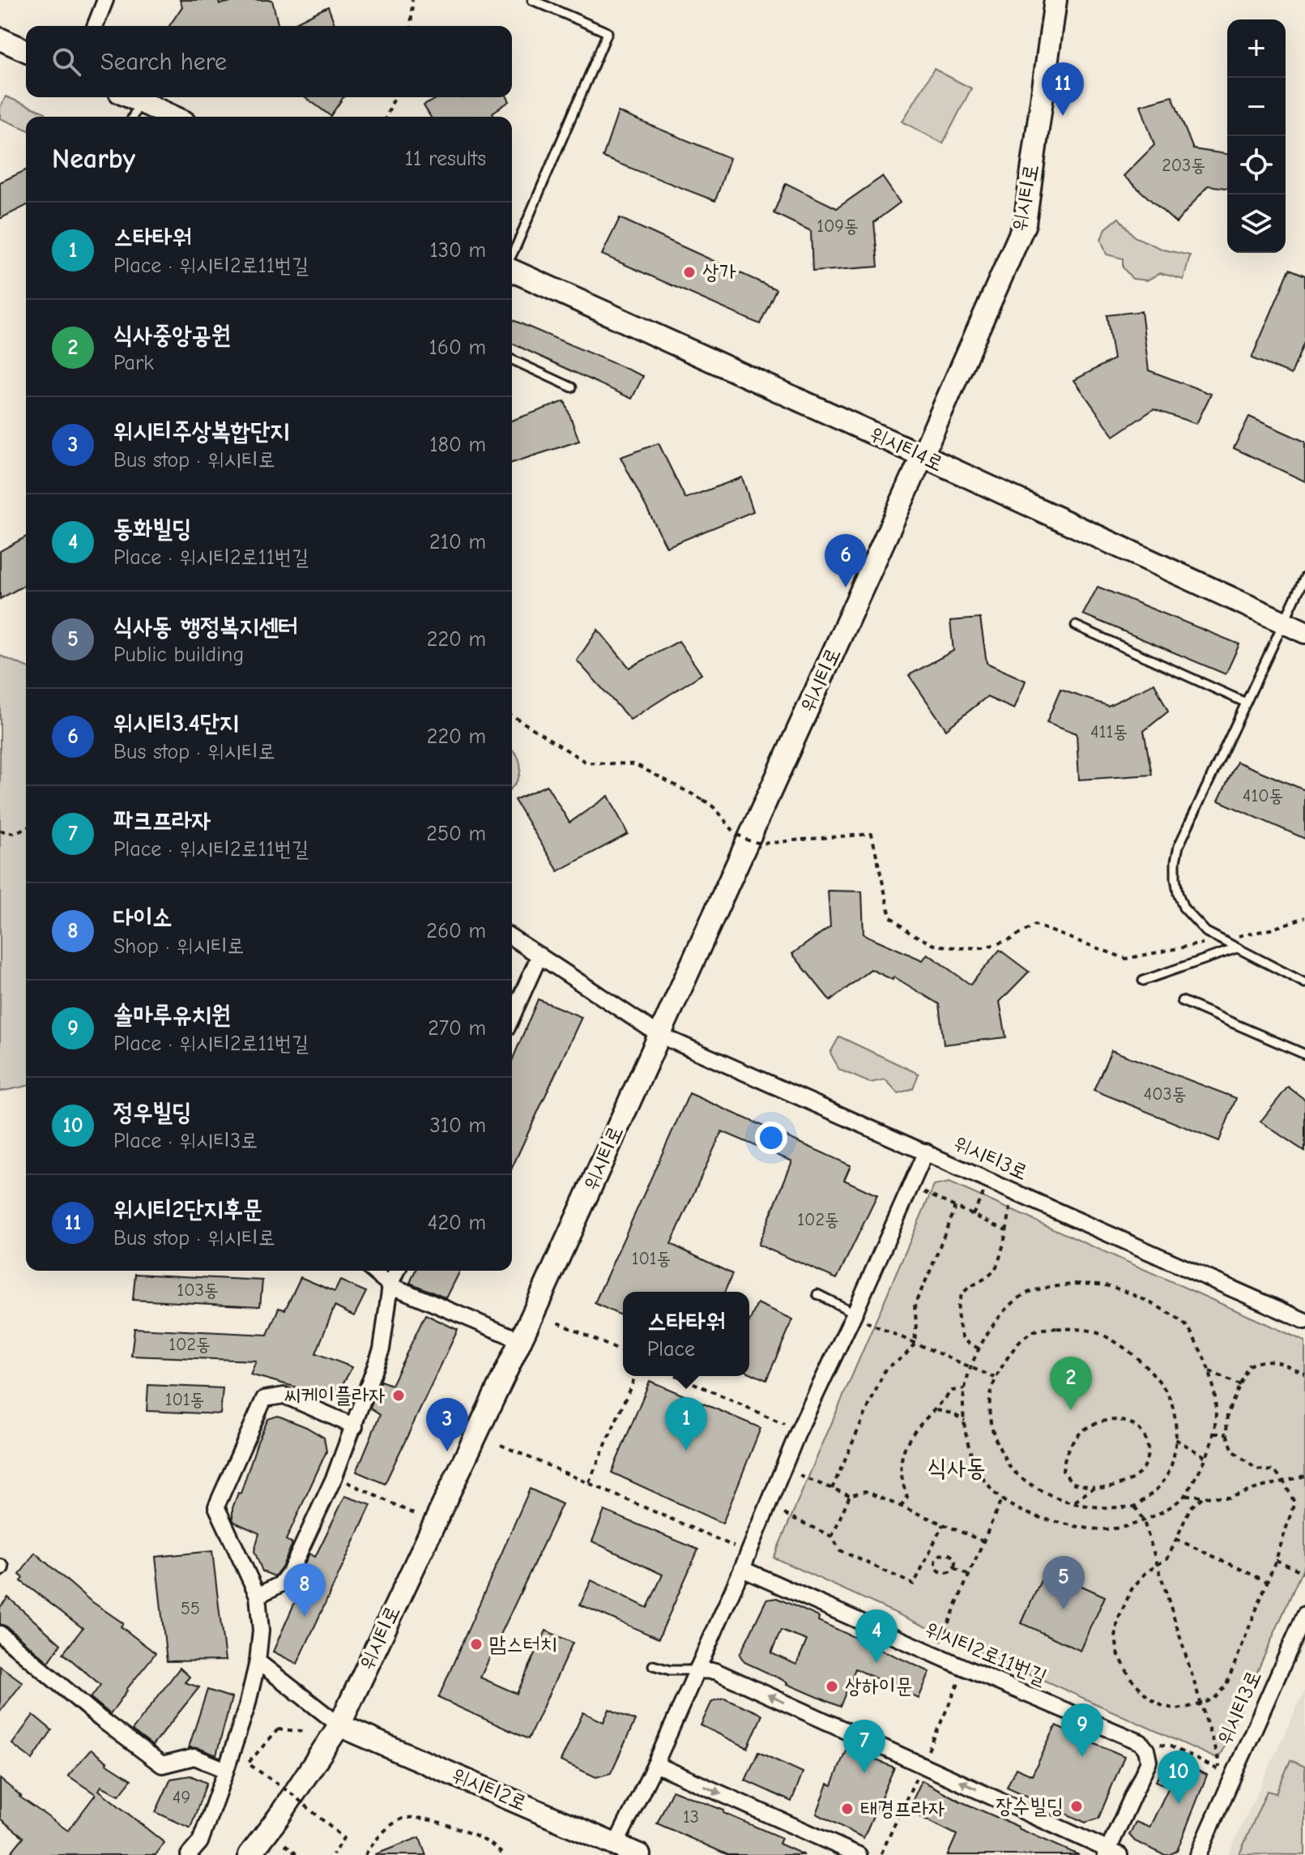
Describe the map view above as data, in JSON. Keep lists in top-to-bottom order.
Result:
{
  "streets": {
    "main road": ["위시티로", "위시티4로", "위시티2로"],
    "street": ["위시티3로", "위시티2로11번길"]
  },
  "crossings": [
    ["위시티로", "위시티4로"],
    ["위시티로", "위시티3로"],
    ["위시티로", "위시티2로"]
  ],
  "districts": ["식사동"],
  "places": [
    "상가",
    "씨케이플라자",
    "맘스터치",
    "상하이문",
    "장수빌딩",
    "태경프라자"
  ],
  "house_numbers": [
    "203동",
    "109동",
    "411동",
    "410동",
    "403동",
    "102동",
    "101동",
    "103동",
    "102동",
    "101동",
    "55",
    "49",
    "13"
  ],
  "page": {
    "map_buttons": ["+", "−"],
    "search": "Search here",
    "pins": [
      "11",
      "6",
      "2",
      "1",
      "3",
      "5",
      "8",
      "4",
      "9",
      "7",
      "10"
    ],
    "heading": ["Nearby", "11 results"],
    "list": [
      {
        "mark": "1",
        "name": "스타타워",
        "note": "Place · 위시티2로11번길",
        "value": "130 m"
      },
      {
        "mark": "2",
        "name": "식사중앙공원",
        "note": "Park",
        "value": "160 m"
      },
      {
        "mark": "3",
        "name": "위시티주상복합단지",
        "note": "Bus stop · 위시티로",
        "value": "180 m"
      },
      {
        "mark": "4",
        "name": "동화빌딩",
        "note": "Place · 위시티2로11번길",
        "value": "210 m"
      },
      {
        "mark": "5",
        "name": "식사동 행정복지센터",
        "note": "Public building",
        "value": "220 m"
      },
      {
        "mark": "6",
        "name": "위시티3.4단지",
        "note": "Bus stop · 위시티로",
        "value": "220 m"
      },
      {
        "mark": "7",
        "name": "파크프라자",
        "note": "Place · 위시티2로11번길",
        "value": "250 m"
      },
      {
        "mark": "8",
        "name": "다이소",
        "note": "Shop · 위시티로",
        "value": "260 m"
      },
      {
        "mark": "9",
        "name": "솔마루유치원",
        "note": "Place · 위시티2로11번길",
        "value": "270 m"
      },
      {
        "mark": "10",
        "name": "정우빌딩",
        "note": "Place · 위시티3로",
        "value": "310 m"
      },
      {
        "mark": "11",
        "name": "위시티2단지후문",
        "note": "Bus stop · 위시티로",
        "value": "420 m"
      }
    ],
    "popup": ["스타타워", "Place"]
  }
}
